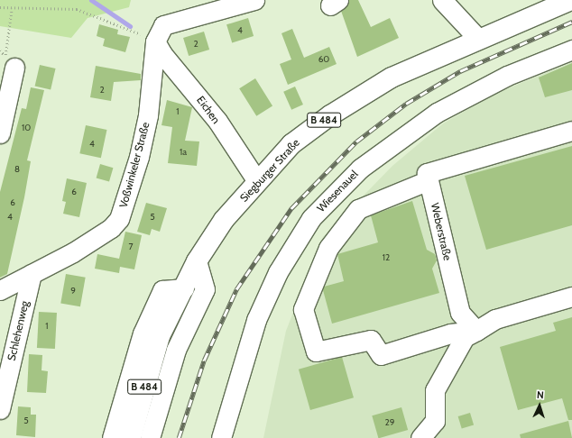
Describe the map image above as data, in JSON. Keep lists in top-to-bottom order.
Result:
{
  "streets": {
    "main road": ["B 484", "Siegburger Straße"],
    "street": [
      "Eichen",
      "Voßwinkeler Straße",
      "Wiesenauel",
      "Weberstraße",
      "Schlehenweg"
    ]
  },
  "crossings": [
    ["Eichen", "Voßwinkeler Straße"],
    ["Eichen", "Siegburger Straße"],
    ["Voßwinkeler Straße", "Schlehenweg"]
  ],
  "house_numbers": [
    "4",
    "2",
    "60",
    "2",
    "1",
    "10",
    "4",
    "1a",
    "8",
    "6",
    "6",
    "4",
    "5",
    "7",
    "12",
    "9",
    "1",
    "5",
    "29"
  ],
  "north": "top"
}
